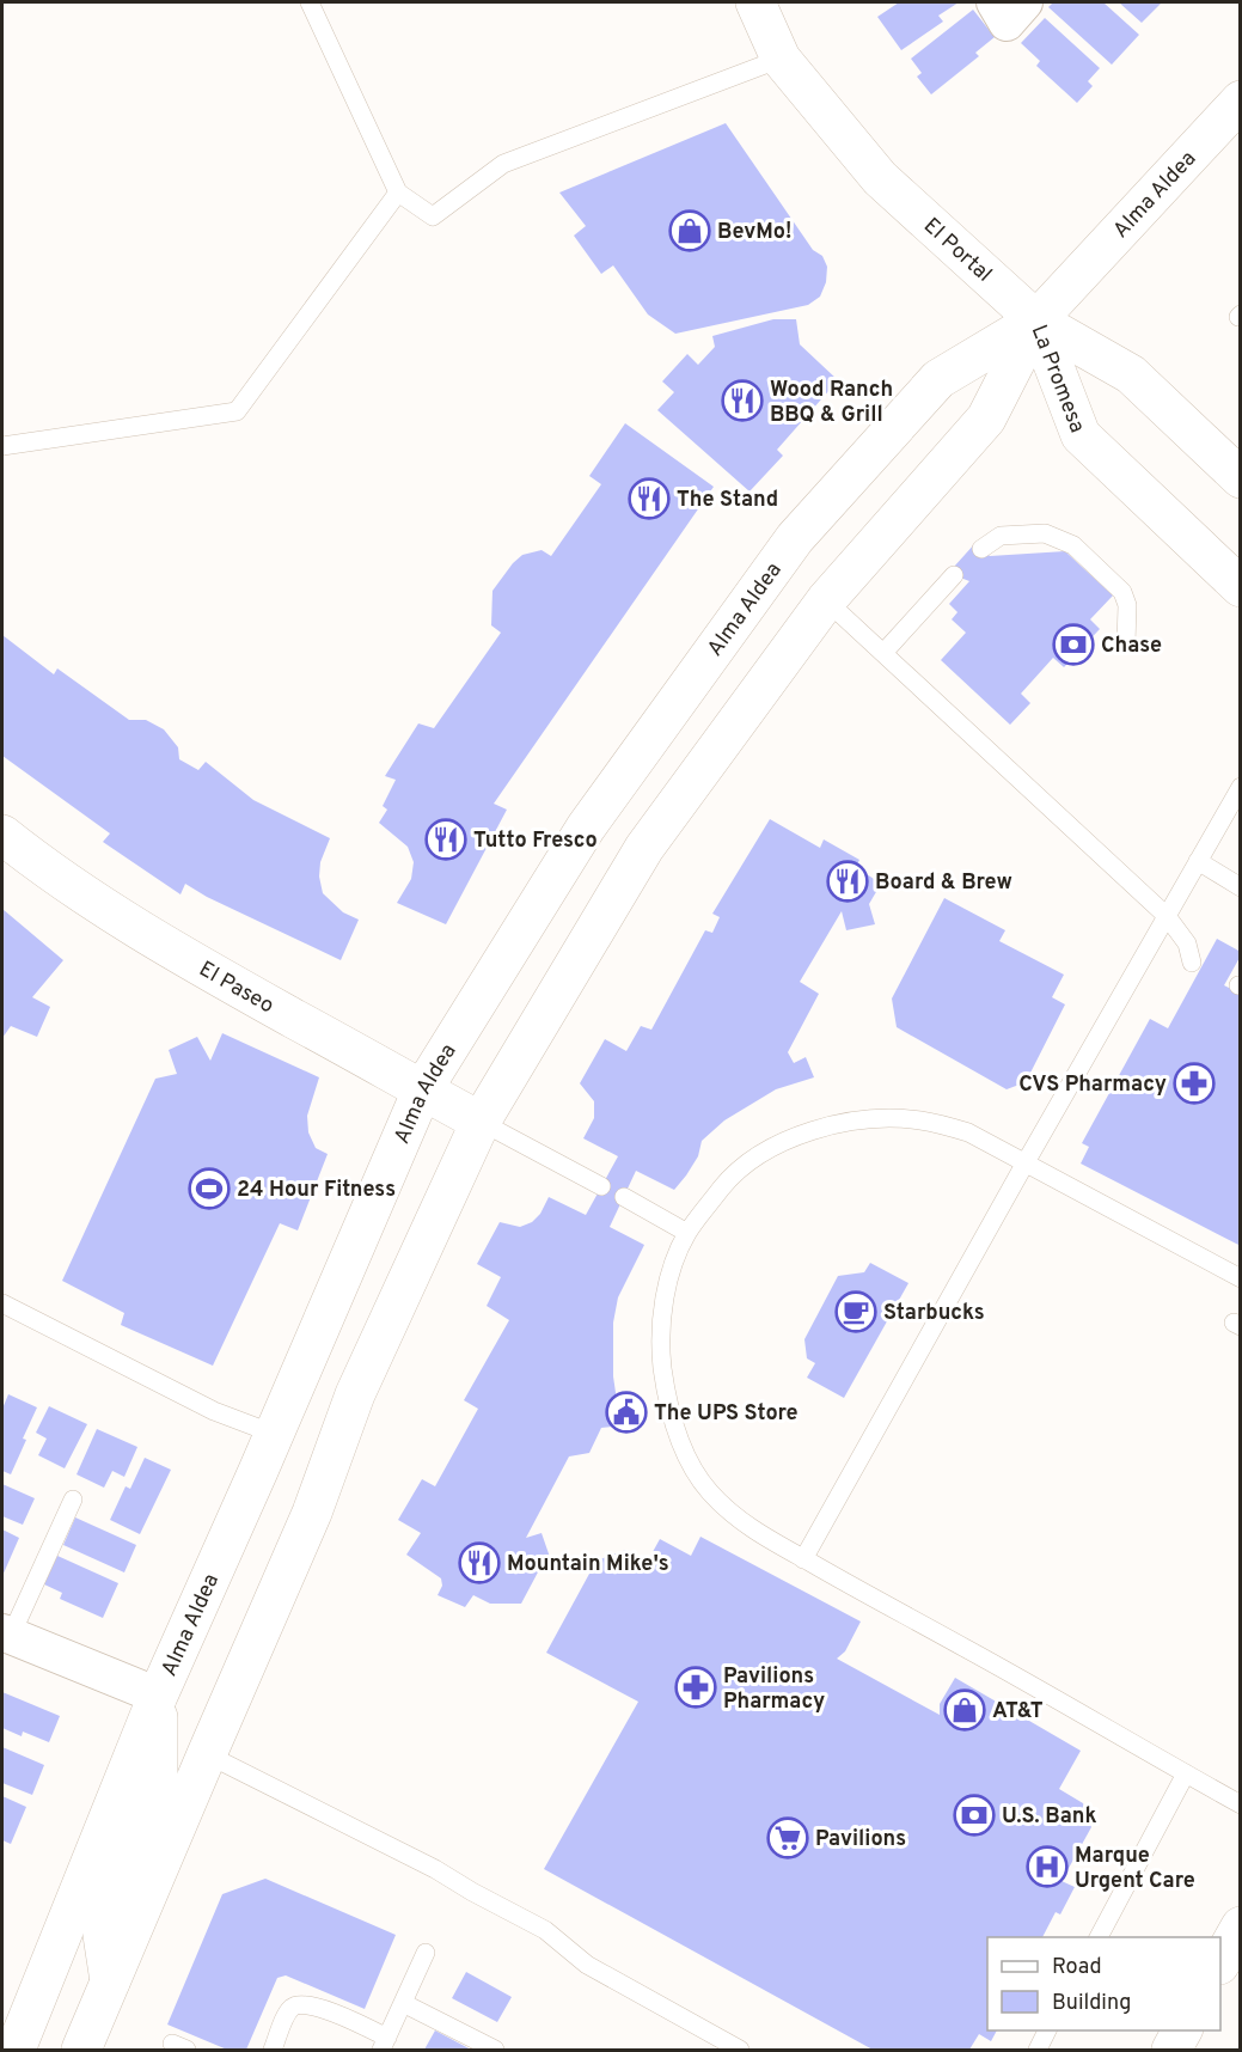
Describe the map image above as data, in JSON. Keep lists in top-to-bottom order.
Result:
{
  "streets": {
    "main road": [
      "Alma Aldea",
      "El Portal",
      "La Promesa",
      "El Paseo"
    ]
  },
  "crossings": [
    ["Alma Aldea", "El Portal"],
    ["Alma Aldea", "La Promesa"],
    ["Alma Aldea", "El Paseo"],
    ["El Portal", "La Promesa"]
  ],
  "places": {
    "shop": ["BevMo!", "AT&T"],
    "restaurant": [
      "Wood Ranch BBQ & Grill",
      "The Stand",
      "Tutto Fresco",
      "Board & Brew",
      "Mountain Mike's"
    ],
    "bank": ["Chase", "U.S. Bank"],
    "pharmacy": ["CVS Pharmacy", "Pavilions Pharmacy"],
    "sports": ["24 Hour Fitness"],
    "cafe": ["Starbucks"],
    "public building": ["The UPS Store"],
    "supermarket": ["Pavilions"],
    "hospital": ["Marque Urgent Care"]
  },
  "legend": ["Road", "Building"]
}
